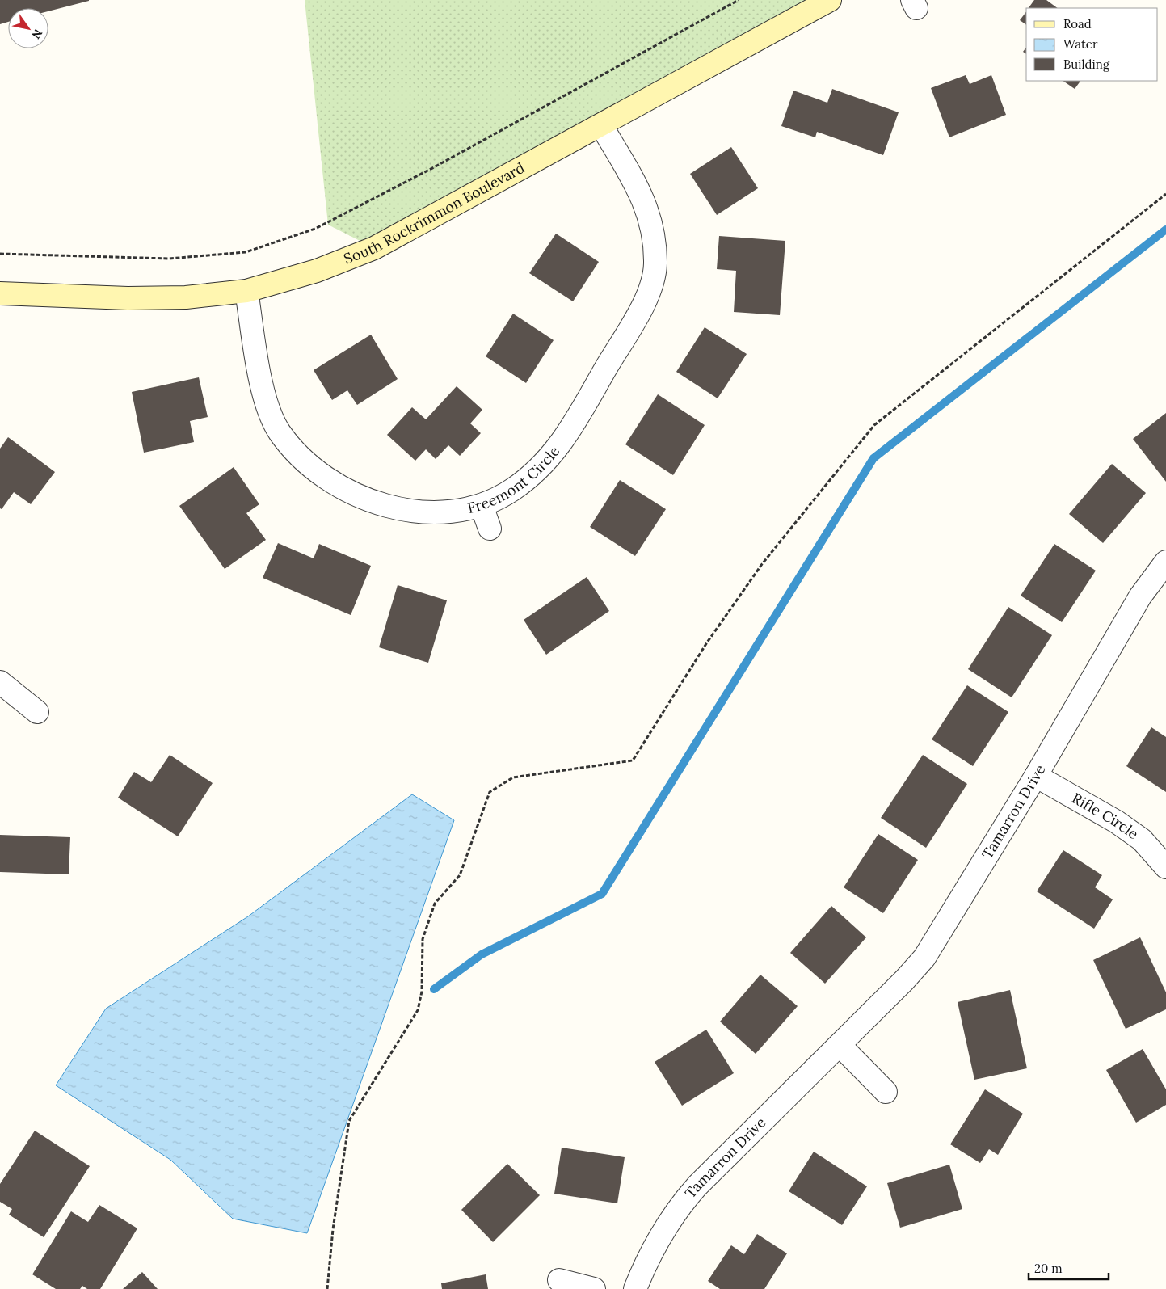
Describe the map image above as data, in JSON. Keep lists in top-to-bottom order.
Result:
{
  "streets": {
    "main road": ["South Rockrimmon Boulevard"],
    "street": ["Freemont Circle", "Tamarron Drive", "Rifle Circle"]
  },
  "crossings": [
    ["South Rockrimmon Boulevard", "Freemont Circle"],
    ["Tamarron Drive", "Rifle Circle"]
  ],
  "legend": ["Road", "Water", "Building"],
  "scale_bar": "20 m",
  "north": "bottom right"
}
